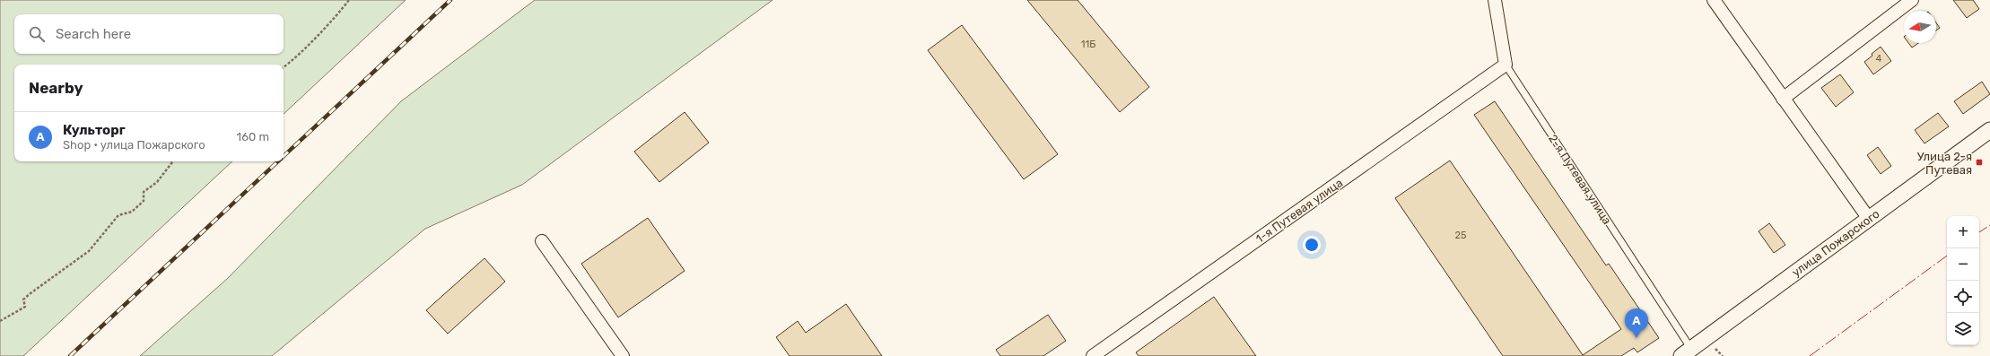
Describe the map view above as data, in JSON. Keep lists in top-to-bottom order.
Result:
{
  "streets": {
    "street": ["2-я Путевая улица", "1-я Путевая улица", "улица Пожарского"]
  },
  "crossings": [
    ["2-я Путевая улица", "1-я Путевая улица"],
    ["2-я Путевая улица", "улица Пожарского"]
  ],
  "places": {
    "transit": ["Улица 2-я Путевая"]
  },
  "house_numbers": ["11Б", "4", "25"],
  "north": "left",
  "page": {
    "search": "Search here",
    "heading": "Nearby",
    "list": [
      {
        "mark": "A",
        "name": "Культорг",
        "note": "Shop · улица Пожарского",
        "value": "160 m"
      }
    ],
    "map_buttons": ["+", "−"],
    "pins": "A"
  }
}
